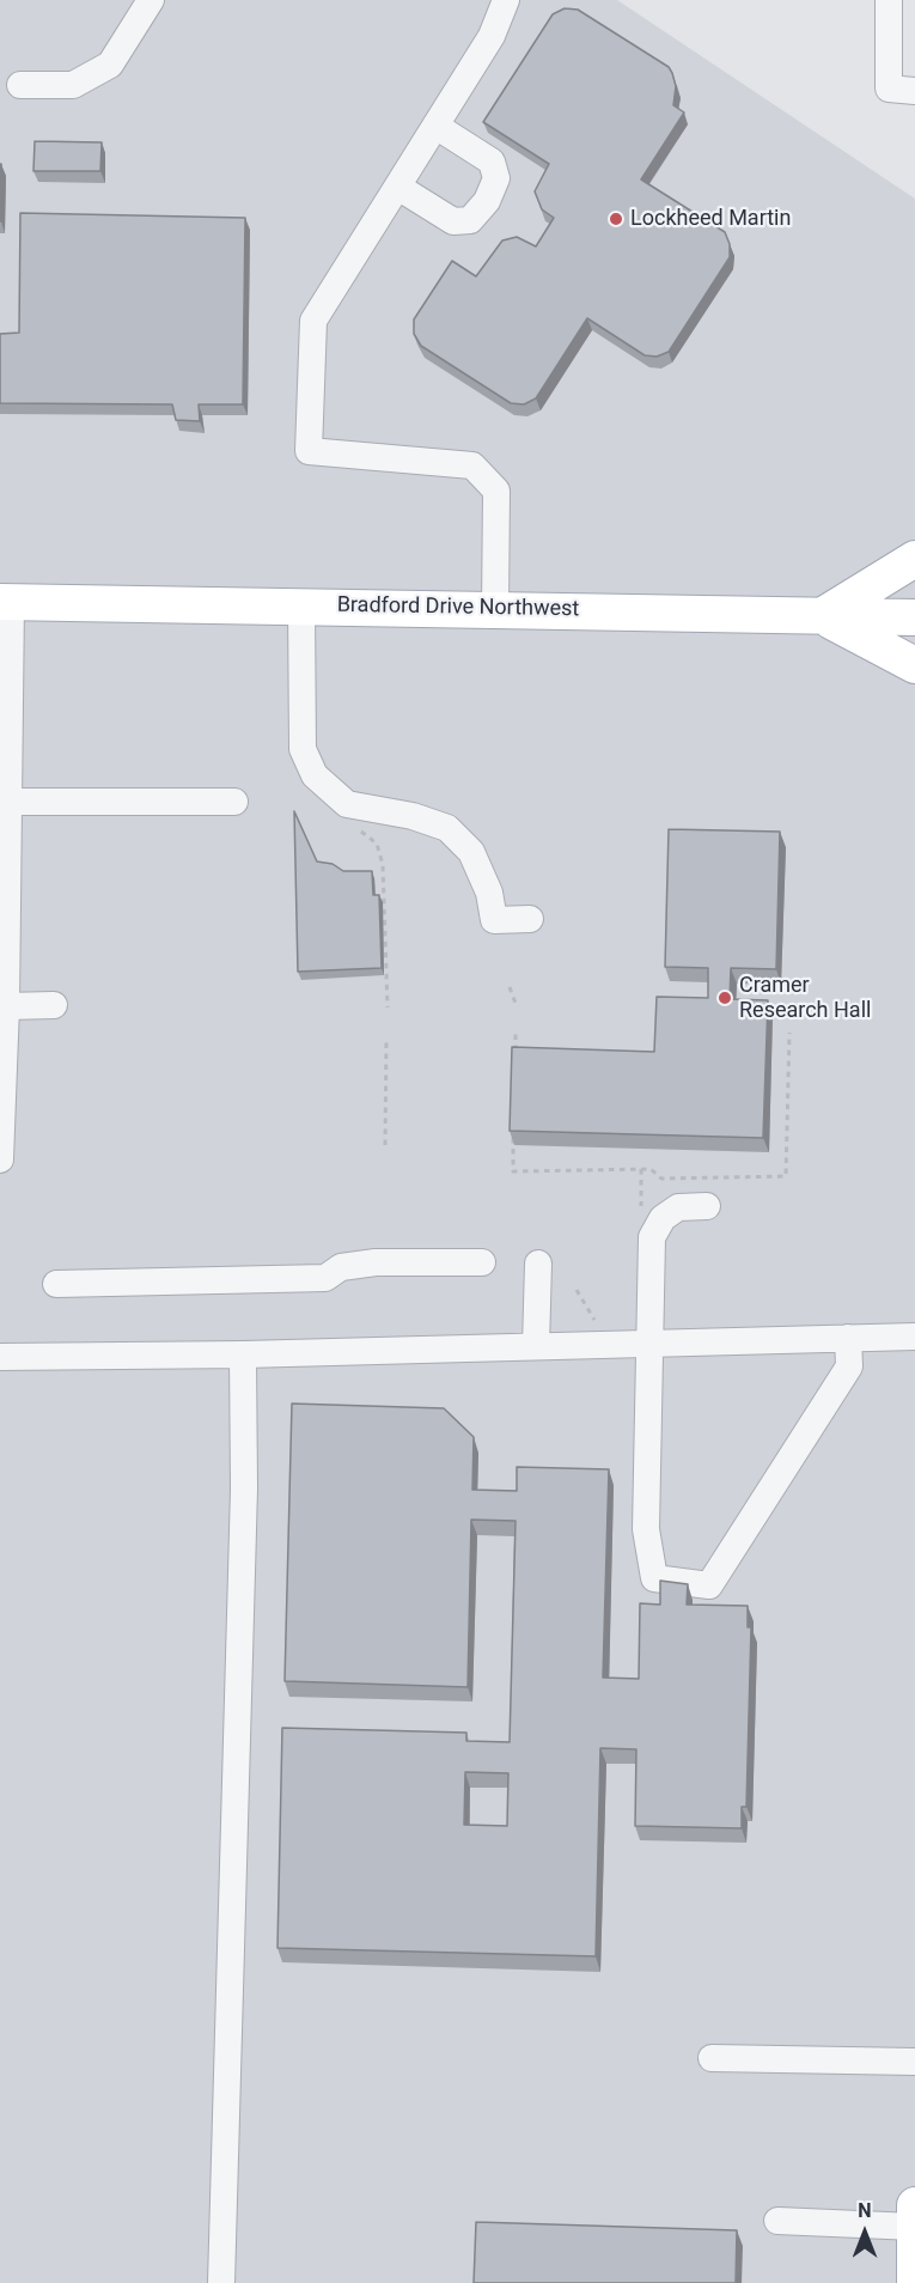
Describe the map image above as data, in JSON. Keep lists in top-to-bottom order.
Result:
{
  "streets": {
    "main road": ["Bradford Drive Northwest"]
  },
  "places": ["Lockheed Martin", "Cramer Research Hall"],
  "north": "top"
}
